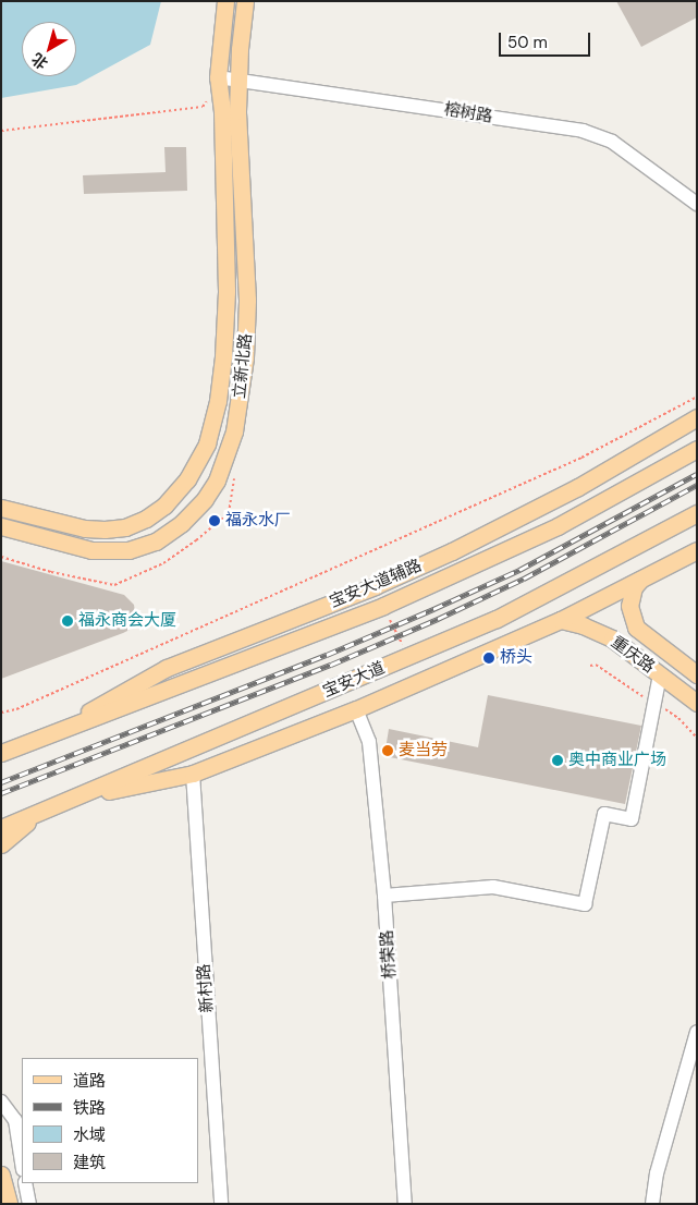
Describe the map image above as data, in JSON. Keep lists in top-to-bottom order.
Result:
{
  "streets": {
    "main road": [
      "立新北路",
      "宝安大道辅路",
      "重庆路",
      "宝安大道"
    ],
    "street": ["榕树路", "桥荣路", "新村路"]
  },
  "crossings": [
    ["榕树路", "立新北路"]
  ],
  "places": [
    "福永水厂",
    "福永商会大厦",
    "桥头",
    "麦当劳",
    "奥中商业广场"
  ],
  "legend": [
    "道路",
    "铁路",
    "水域",
    "建筑"
  ],
  "scale_bar": "50 m",
  "north": "bottom left"
}
